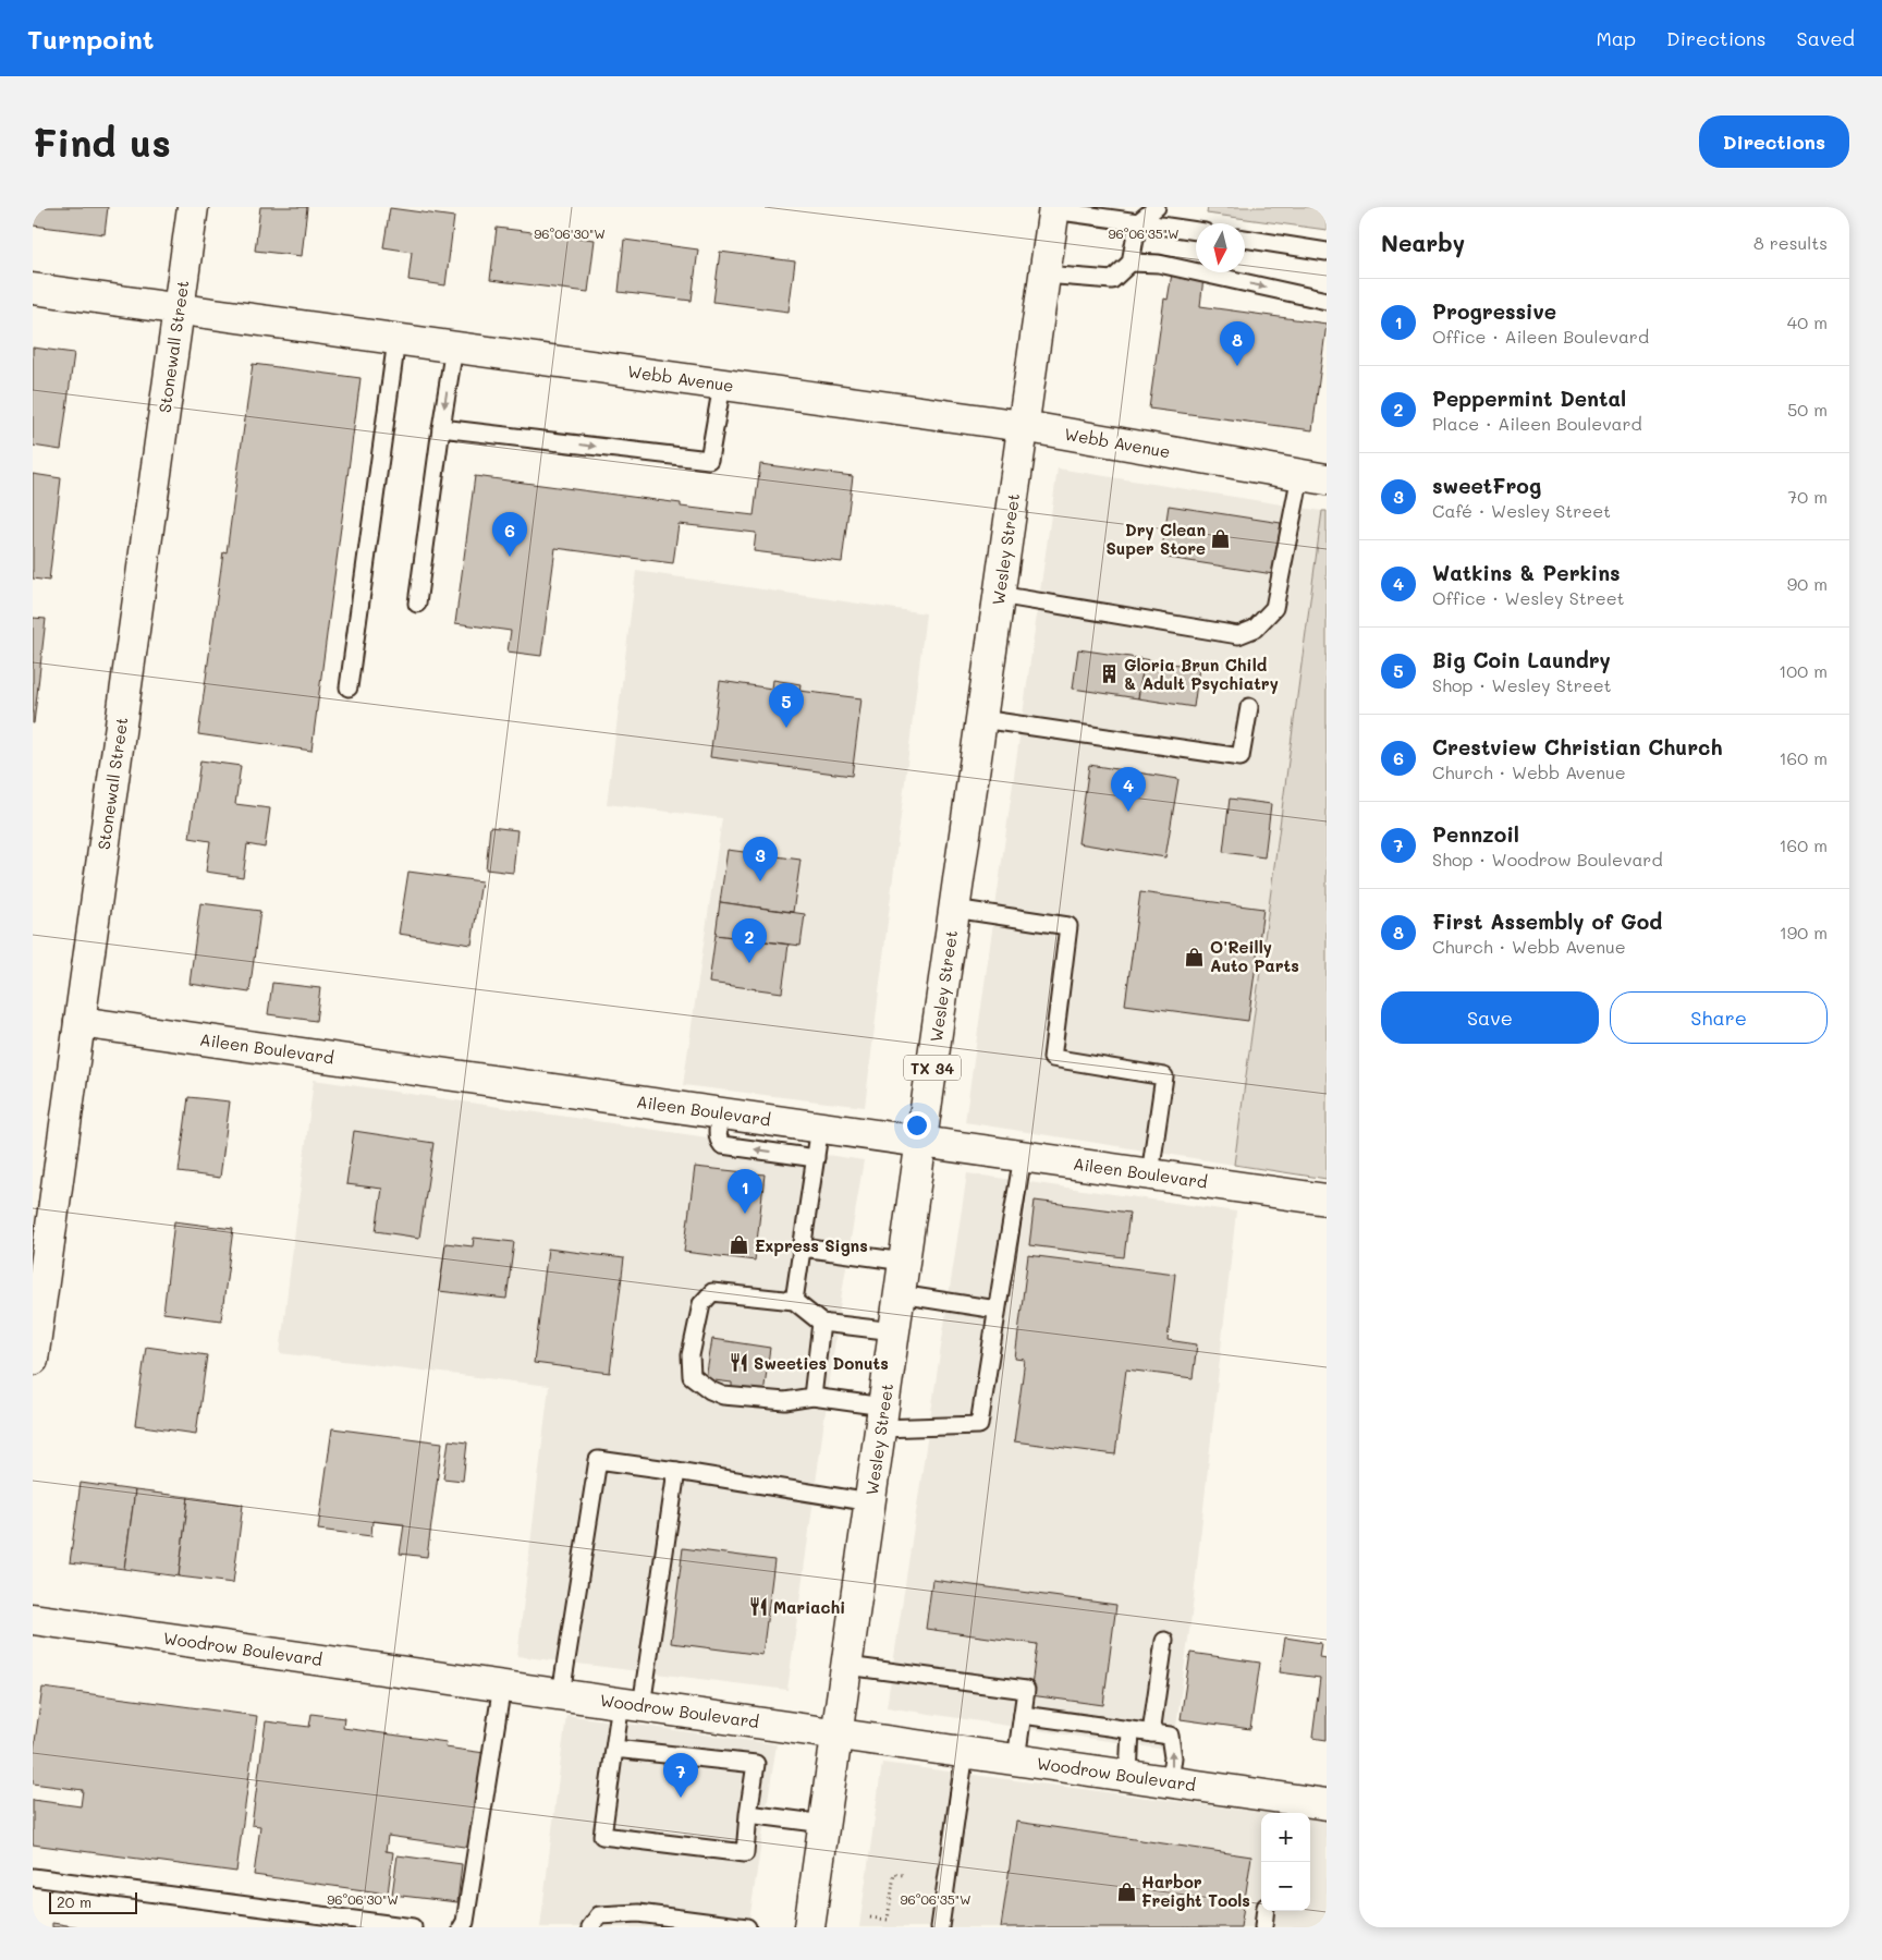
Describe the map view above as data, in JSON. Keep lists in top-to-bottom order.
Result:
{
  "streets": {
    "street": [
      "Stonewall Street",
      "Webb Avenue",
      "Wesley Street",
      "Aileen Boulevard",
      "TX 34",
      "Woodrow Boulevard"
    ]
  },
  "crossings": [
    ["Stonewall Street", "Webb Avenue"],
    ["Stonewall Street", "Aileen Boulevard"],
    ["Webb Avenue", "Wesley Street"],
    ["Wesley Street", "Aileen Boulevard"],
    ["Wesley Street", "Woodrow Boulevard"]
  ],
  "places": {
    "shop": [
      "Dry Clean Super Store",
      "O'Reilly Auto Parts",
      "Express Signs",
      "Harbor Freight Tools"
    ],
    "building": ["Gloria Brun Child & Adult Psychiatry"],
    "restaurant": ["Sweeties Donuts", "Mariachi"]
  },
  "scale_bar": "20 m",
  "north": "bottom",
  "page": {
    "header": "Turnpoint",
    "nav": ["Map", "Directions", "Saved"],
    "buttons": [
      "Directions",
      ["Save", "Share"]
    ],
    "title": "Find us",
    "heading": ["Nearby", "8 results"],
    "list": [
      {
        "mark": "1",
        "name": "Progressive",
        "note": "Office · Aileen Boulevard",
        "value": "40 m"
      },
      {
        "mark": "2",
        "name": "Peppermint Dental",
        "note": "Place · Aileen Boulevard",
        "value": "50 m"
      },
      {
        "mark": "3",
        "name": "sweetFrog",
        "note": "Café · Wesley Street",
        "value": "70 m"
      },
      {
        "mark": "4",
        "name": "Watkins & Perkins",
        "note": "Office · Wesley Street",
        "value": "90 m"
      },
      {
        "mark": "5",
        "name": "Big Coin Laundry",
        "note": "Shop · Wesley Street",
        "value": "100 m"
      },
      {
        "mark": "6",
        "name": "Crestview Christian Church",
        "note": "Church · Webb Avenue",
        "value": "160 m"
      },
      {
        "mark": "7",
        "name": "Pennzoil",
        "note": "Shop · Woodrow Boulevard",
        "value": "160 m"
      },
      {
        "mark": "8",
        "name": "First Assembly of God",
        "note": "Church · Webb Avenue",
        "value": "190 m"
      }
    ],
    "pins": [
      "8",
      "6",
      "5",
      "4",
      "3",
      "2",
      "1",
      "7"
    ],
    "map_buttons": ["+", "−"],
    "scale": "20 m"
  },
  "coordinates": ["96°06'30\"W", "96°06'35\"W"]
}
